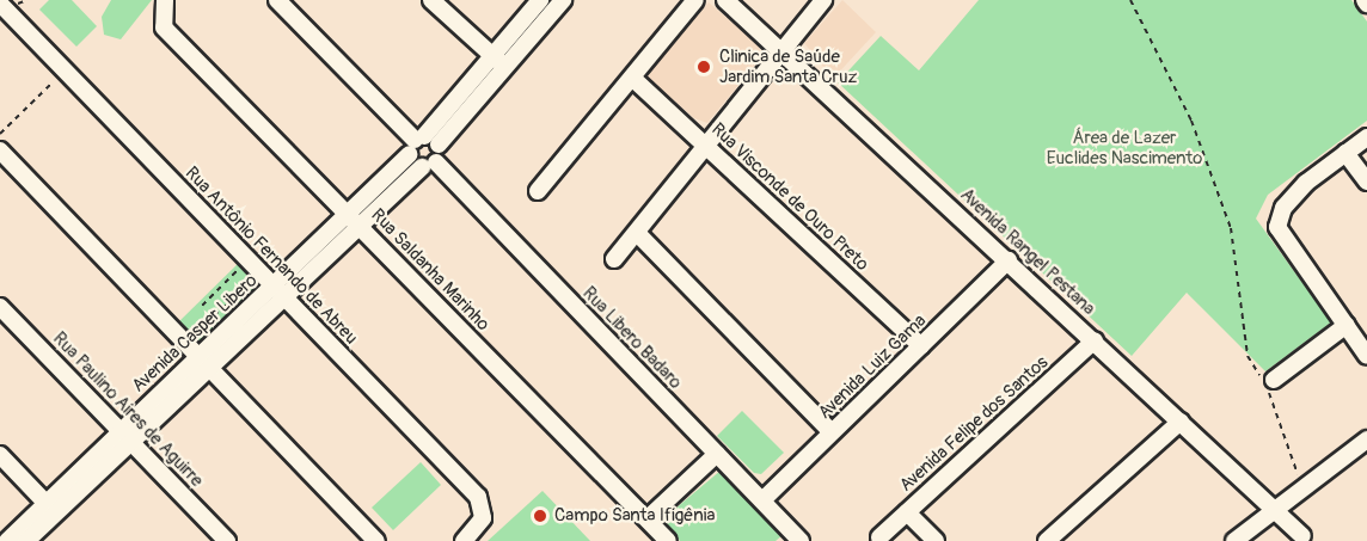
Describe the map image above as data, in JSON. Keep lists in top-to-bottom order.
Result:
{
  "streets": {
    "street": [
      "Rua Visconde de Ouro Preto",
      "Avenida Rangel Pestana",
      "Rua Antônio Fernando de Abreu",
      "Rua Saldanha Marinho",
      "Avenida Casper Libero",
      "Rua Libero Badaro",
      "Avenida Luiz Gama",
      "Rua Paulino Aires de Aguirre",
      "Avenida Felipe dos Santos"
    ]
  },
  "crossings": [
    ["Rua Visconde de Ouro Preto", "Avenida Luiz Gama"],
    ["Avenida Rangel Pestana", "Avenida Luiz Gama"],
    ["Avenida Rangel Pestana", "Avenida Felipe dos Santos"],
    ["Rua Antônio Fernando de Abreu", "Avenida Casper Libero"],
    ["Rua Saldanha Marinho", "Avenida Casper Libero"],
    ["Avenida Casper Libero", "Rua Libero Badaro"],
    ["Avenida Casper Libero", "Rua Paulino Aires de Aguirre"],
    ["Rua Libero Badaro", "Avenida Luiz Gama"]
  ],
  "parks": ["Área de Lazer Euclides Nascimento"],
  "places": ["Clinica de Saúde Jardim Santa Cruz", "Campo Santa Ifigênia"]
}
